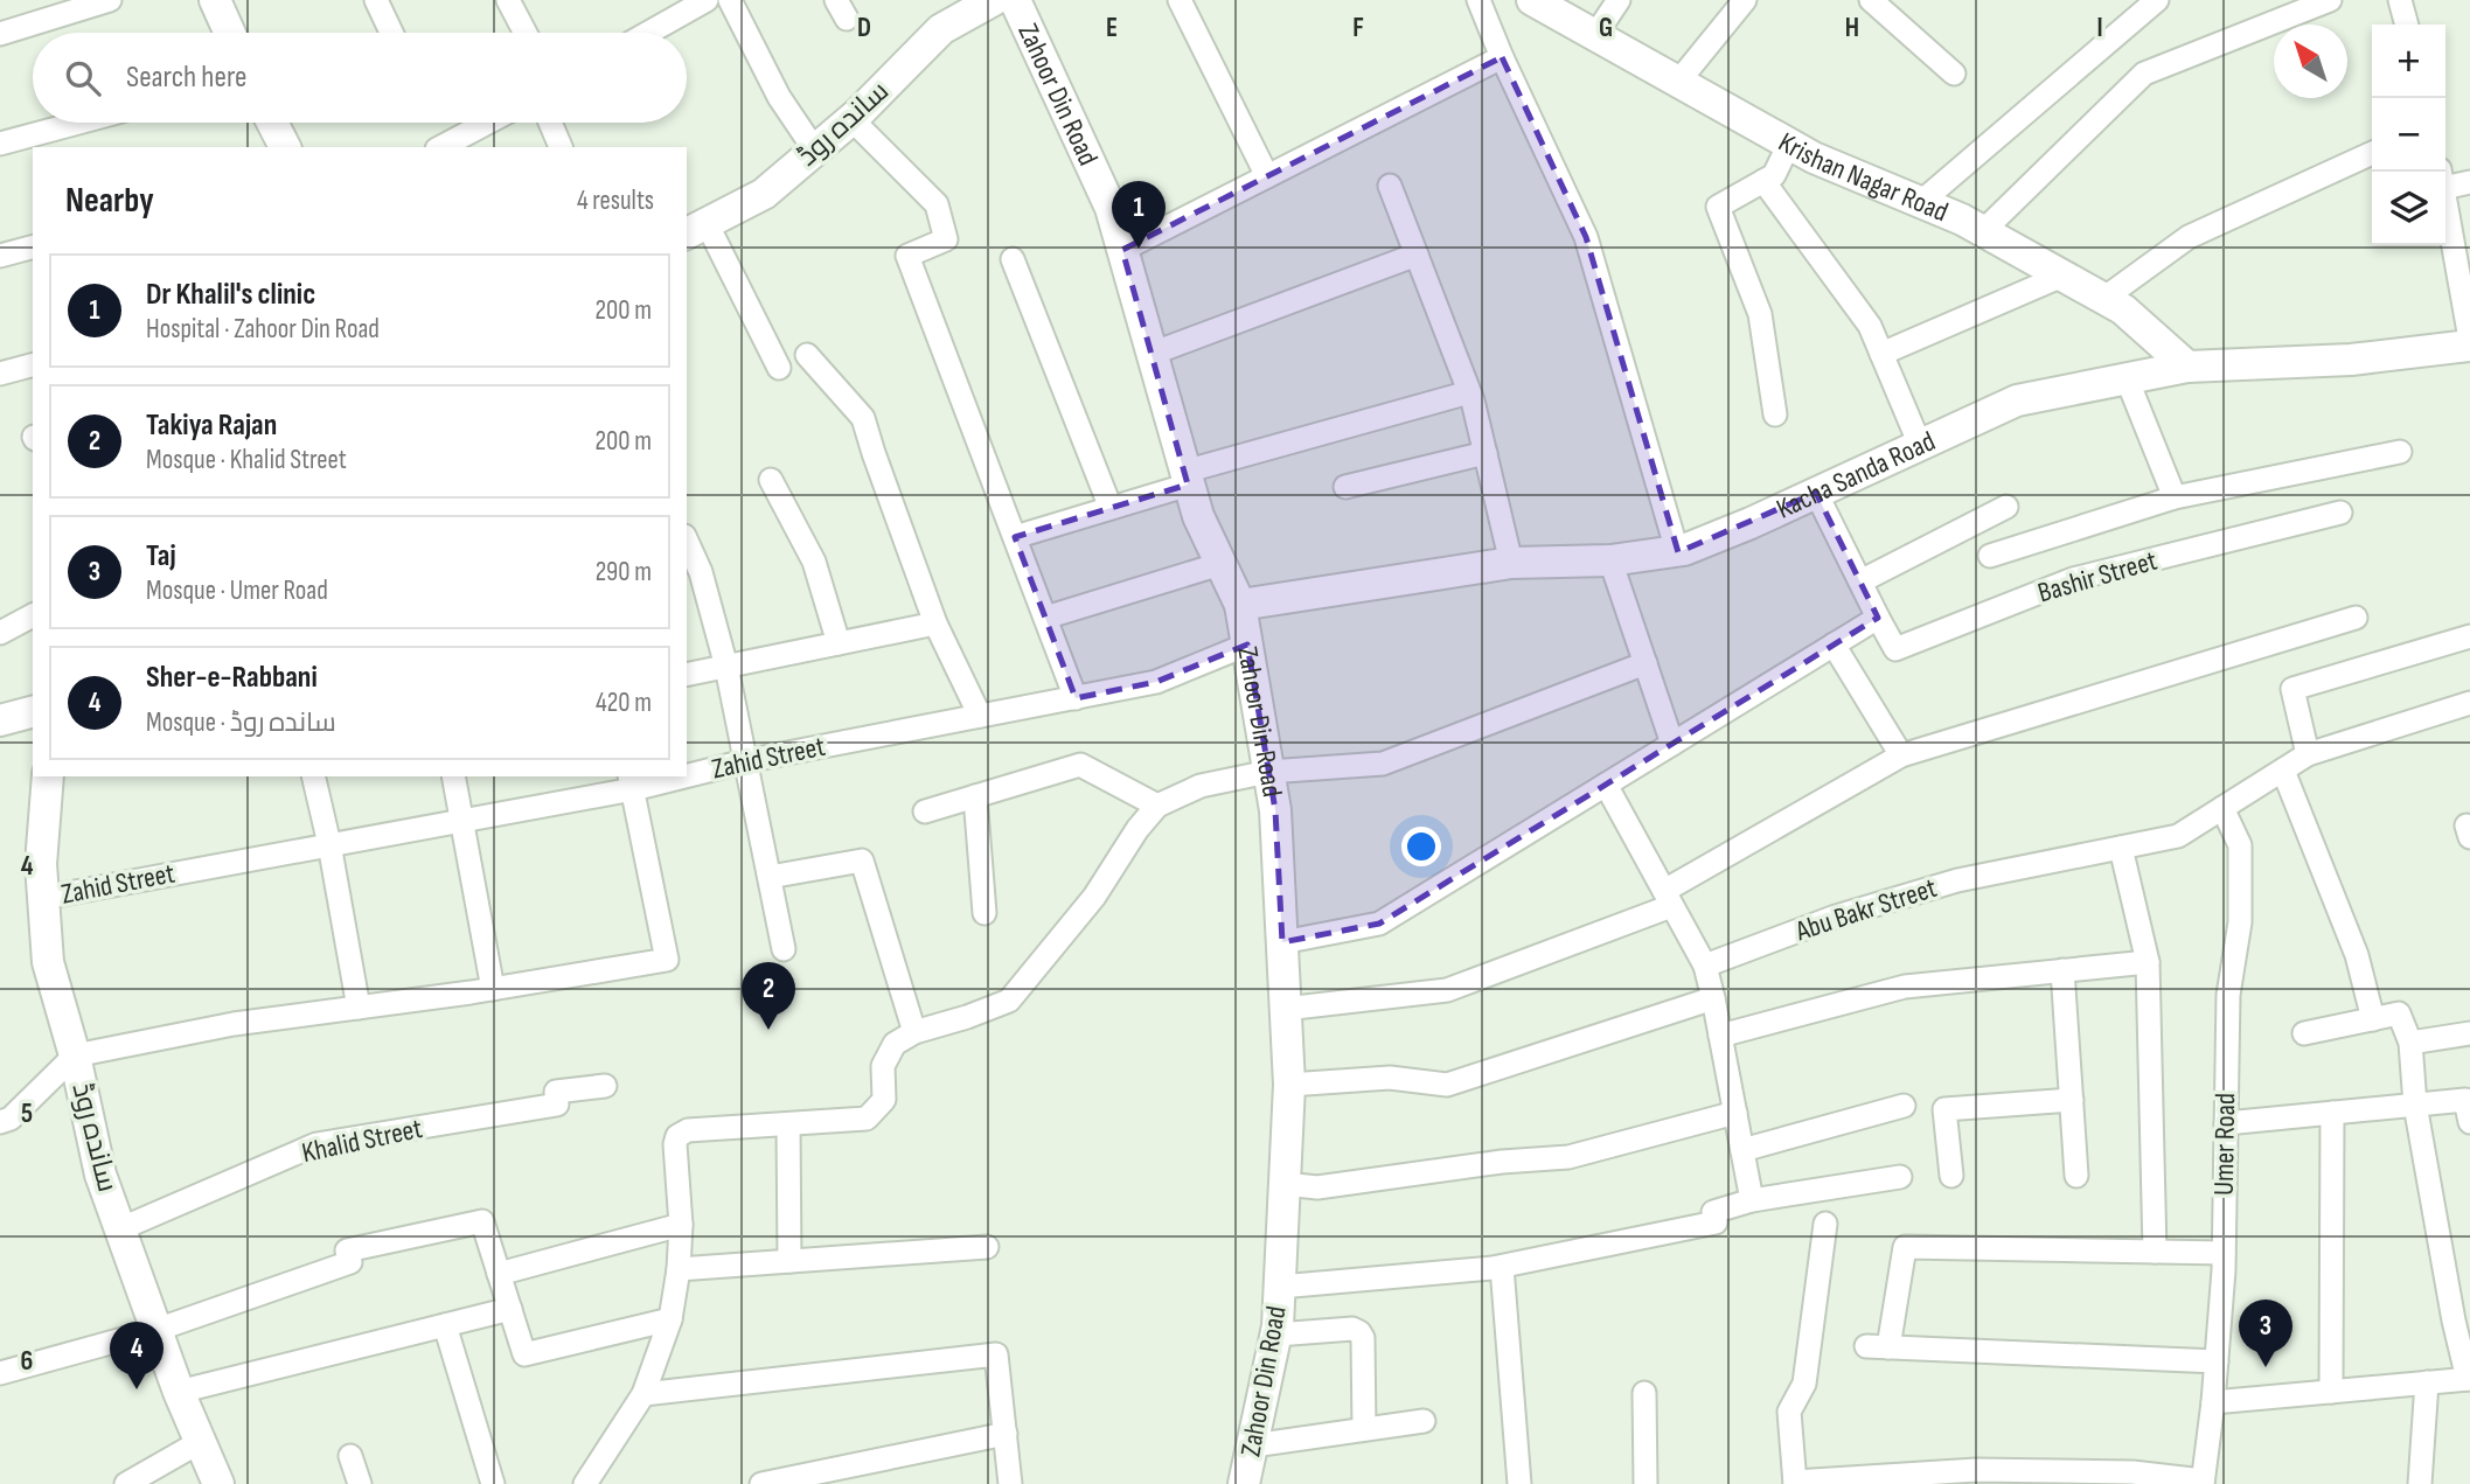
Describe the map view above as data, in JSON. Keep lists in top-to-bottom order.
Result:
{
  "streets": {
    "street": [
      "Zahoor Din Road",
      "ساندہ روڈ",
      "Krishan Nagar Road",
      "Kacha Sanda Road",
      "Bashir Street",
      "Zahid Street",
      "Abu Bakr Street",
      "Khalid Street",
      "Umer Road"
    ]
  },
  "crossings": [
    ["Zahoor Din Road", "Kacha Sanda Road"],
    ["Zahoor Din Road", "Zahid Street"],
    ["ساندہ روڈ", "Zahid Street"],
    ["ساندہ روڈ", "Khalid Street"],
    ["Krishan Nagar Road", "Kacha Sanda Road"],
    ["Abu Bakr Street", "Umer Road"]
  ],
  "north": "top left",
  "page": {
    "map_buttons": ["+", "−"],
    "search": "Search here",
    "heading": ["Nearby", "4 results"],
    "pins": [
      "1",
      "2",
      "3",
      "4"
    ],
    "list": [
      {
        "mark": "1",
        "name": "Dr Khalil's clinic",
        "note": "Hospital · Zahoor Din Road",
        "value": "200 m"
      },
      {
        "mark": "2",
        "name": "Takiya Rajan",
        "note": "Mosque · Khalid Street",
        "value": "200 m"
      },
      {
        "mark": "3",
        "name": "Taj",
        "note": "Mosque · Umer Road",
        "value": "290 m"
      },
      {
        "mark": "4",
        "name": "Sher-e-Rabbani",
        "note": "Mosque · ساندہ روڈ",
        "value": "420 m"
      }
    ]
  },
  "grid": {
    "columns": [
      "D",
      "E",
      "F",
      "G",
      "H",
      "I"
    ],
    "rows": ["4", "5", "6"]
  }
}
